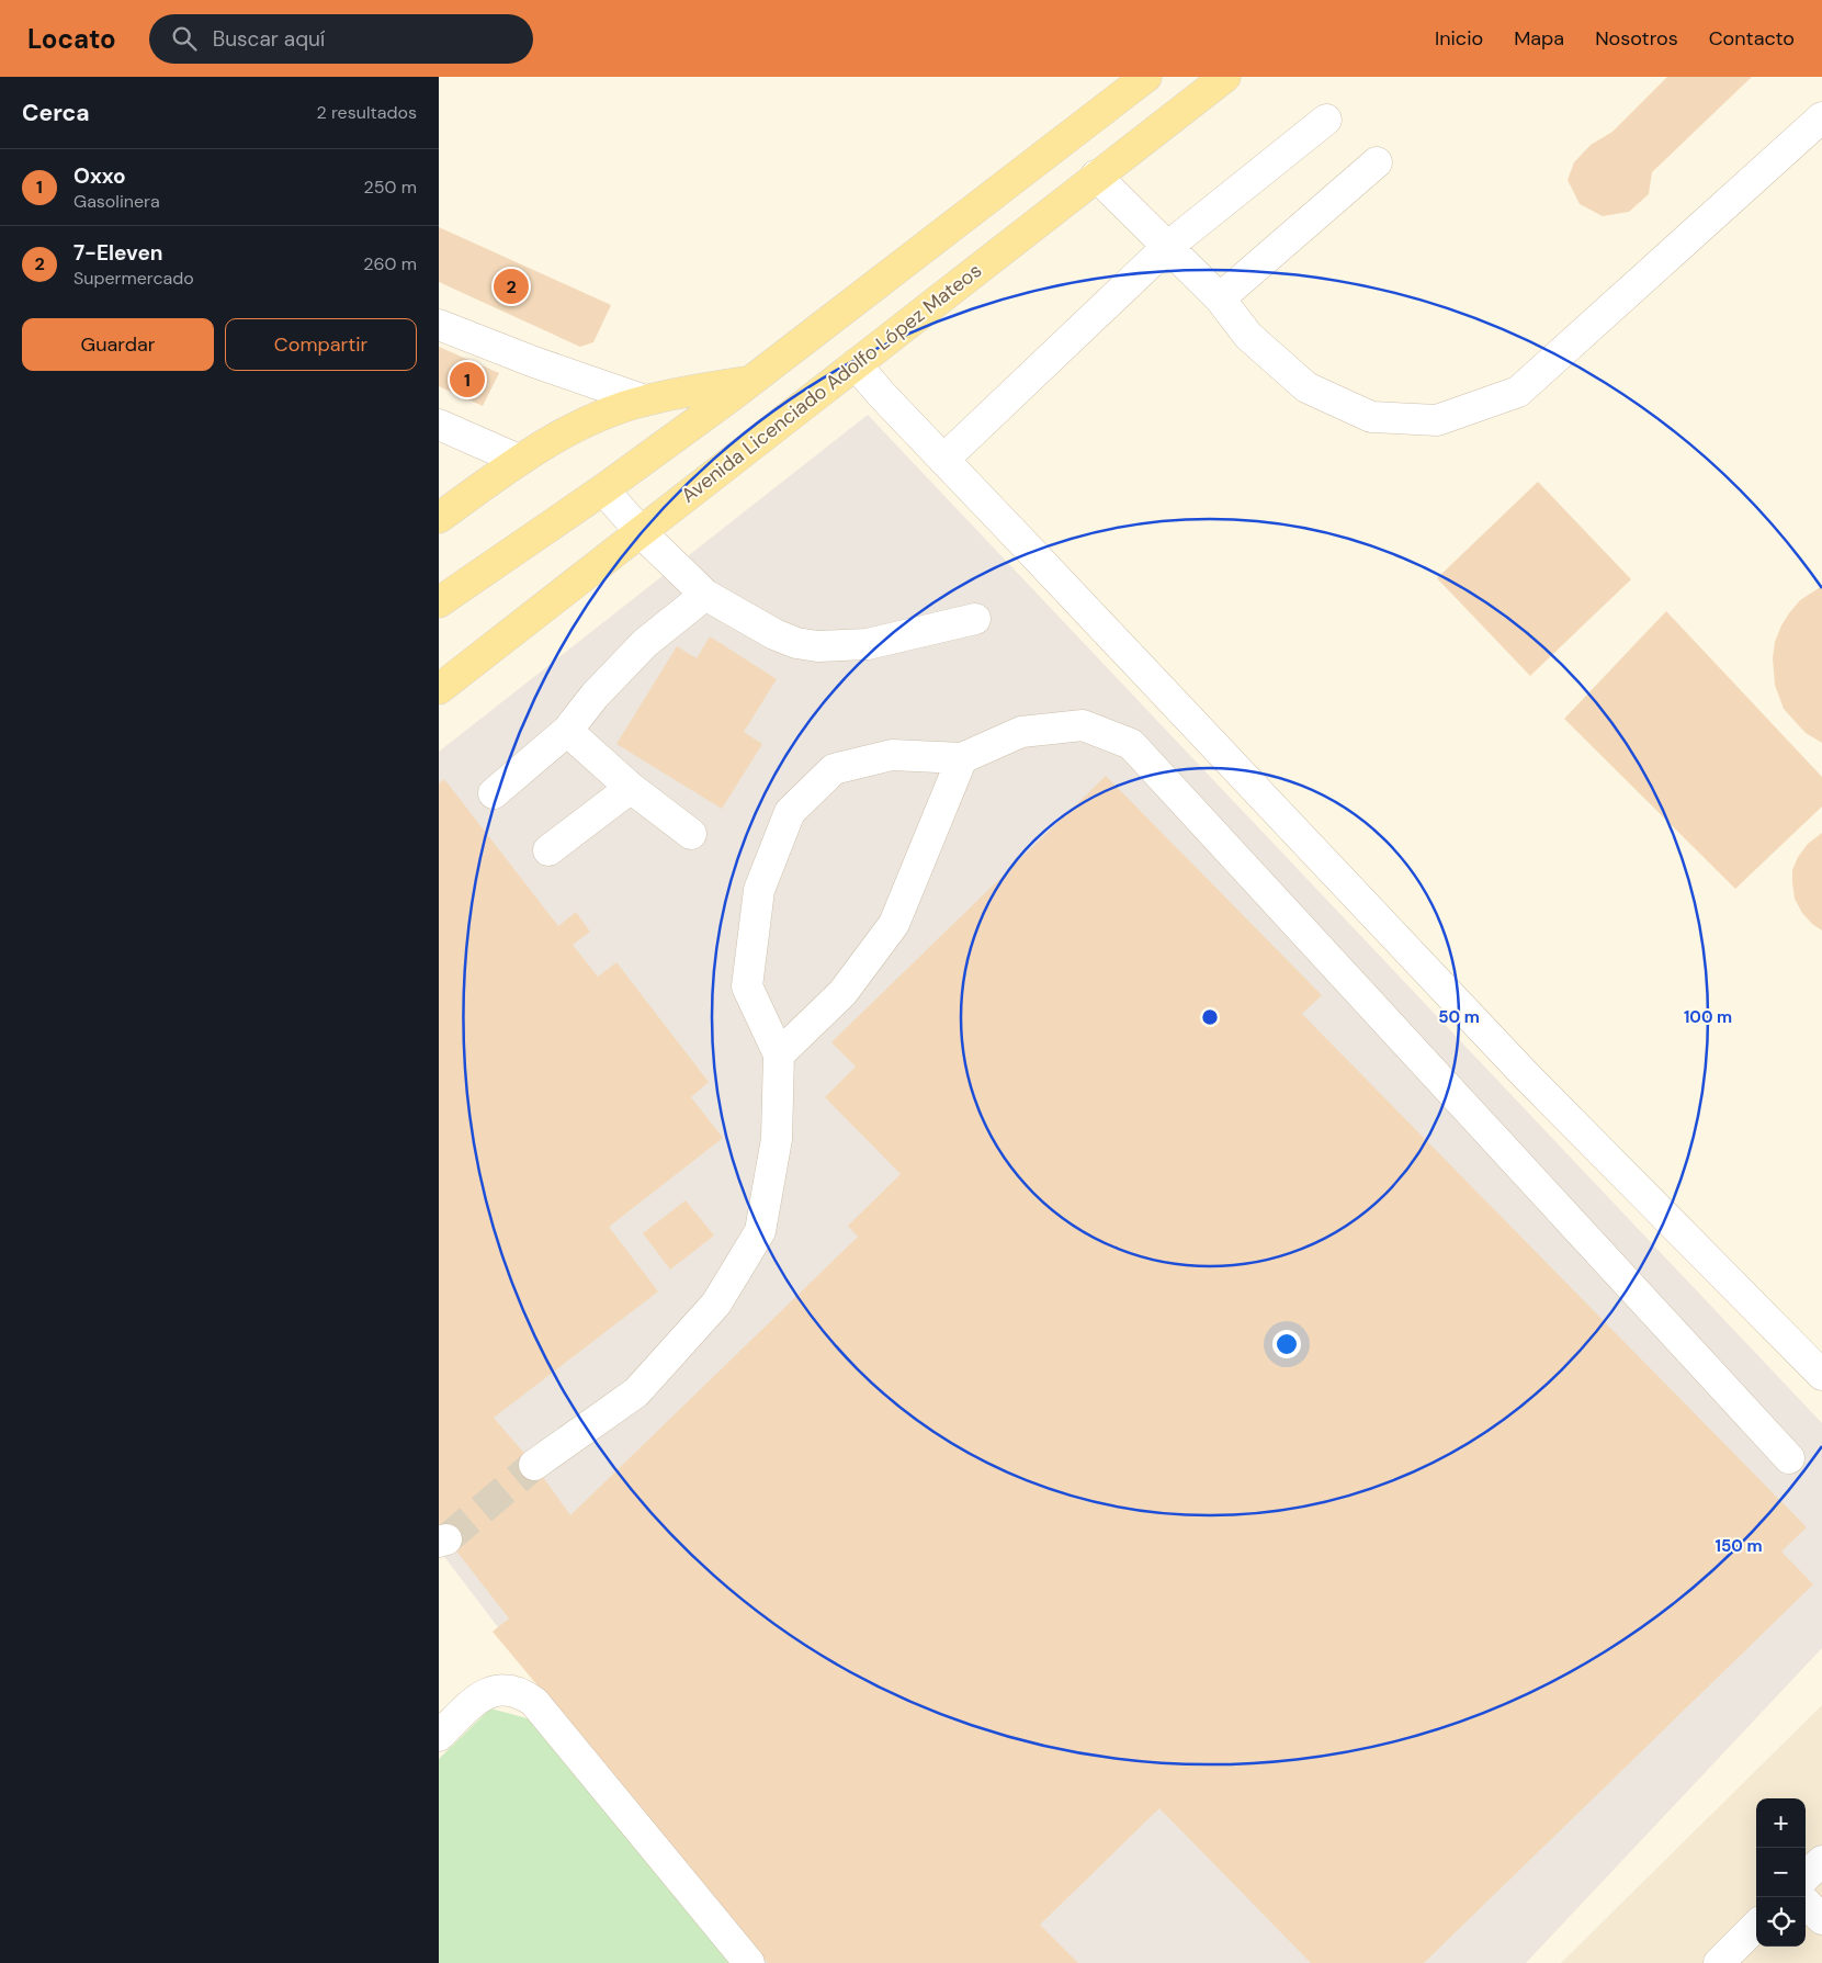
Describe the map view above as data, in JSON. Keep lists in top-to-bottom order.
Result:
{
  "streets": {
    "main road": ["Avenida Licenciado Adolfo López Mateos"]
  },
  "page": {
    "header": "Locato",
    "search": "Buscar aquí",
    "nav": [
      "Inicio",
      "Mapa",
      "Nosotros",
      "Contacto"
    ],
    "heading": ["Cerca", "2 resultados"],
    "list": [
      {
        "mark": "1",
        "name": "Oxxo",
        "note": "Gasolinera",
        "value": "250 m"
      },
      {
        "mark": "2",
        "name": "7-Eleven",
        "note": "Supermercado",
        "value": "260 m"
      }
    ],
    "pins": ["2", "1"],
    "buttons": ["Guardar", "Compartir"],
    "map_buttons": ["+", "−"]
  },
  "rings": ["50 m", "100 m", "150 m"]
}
